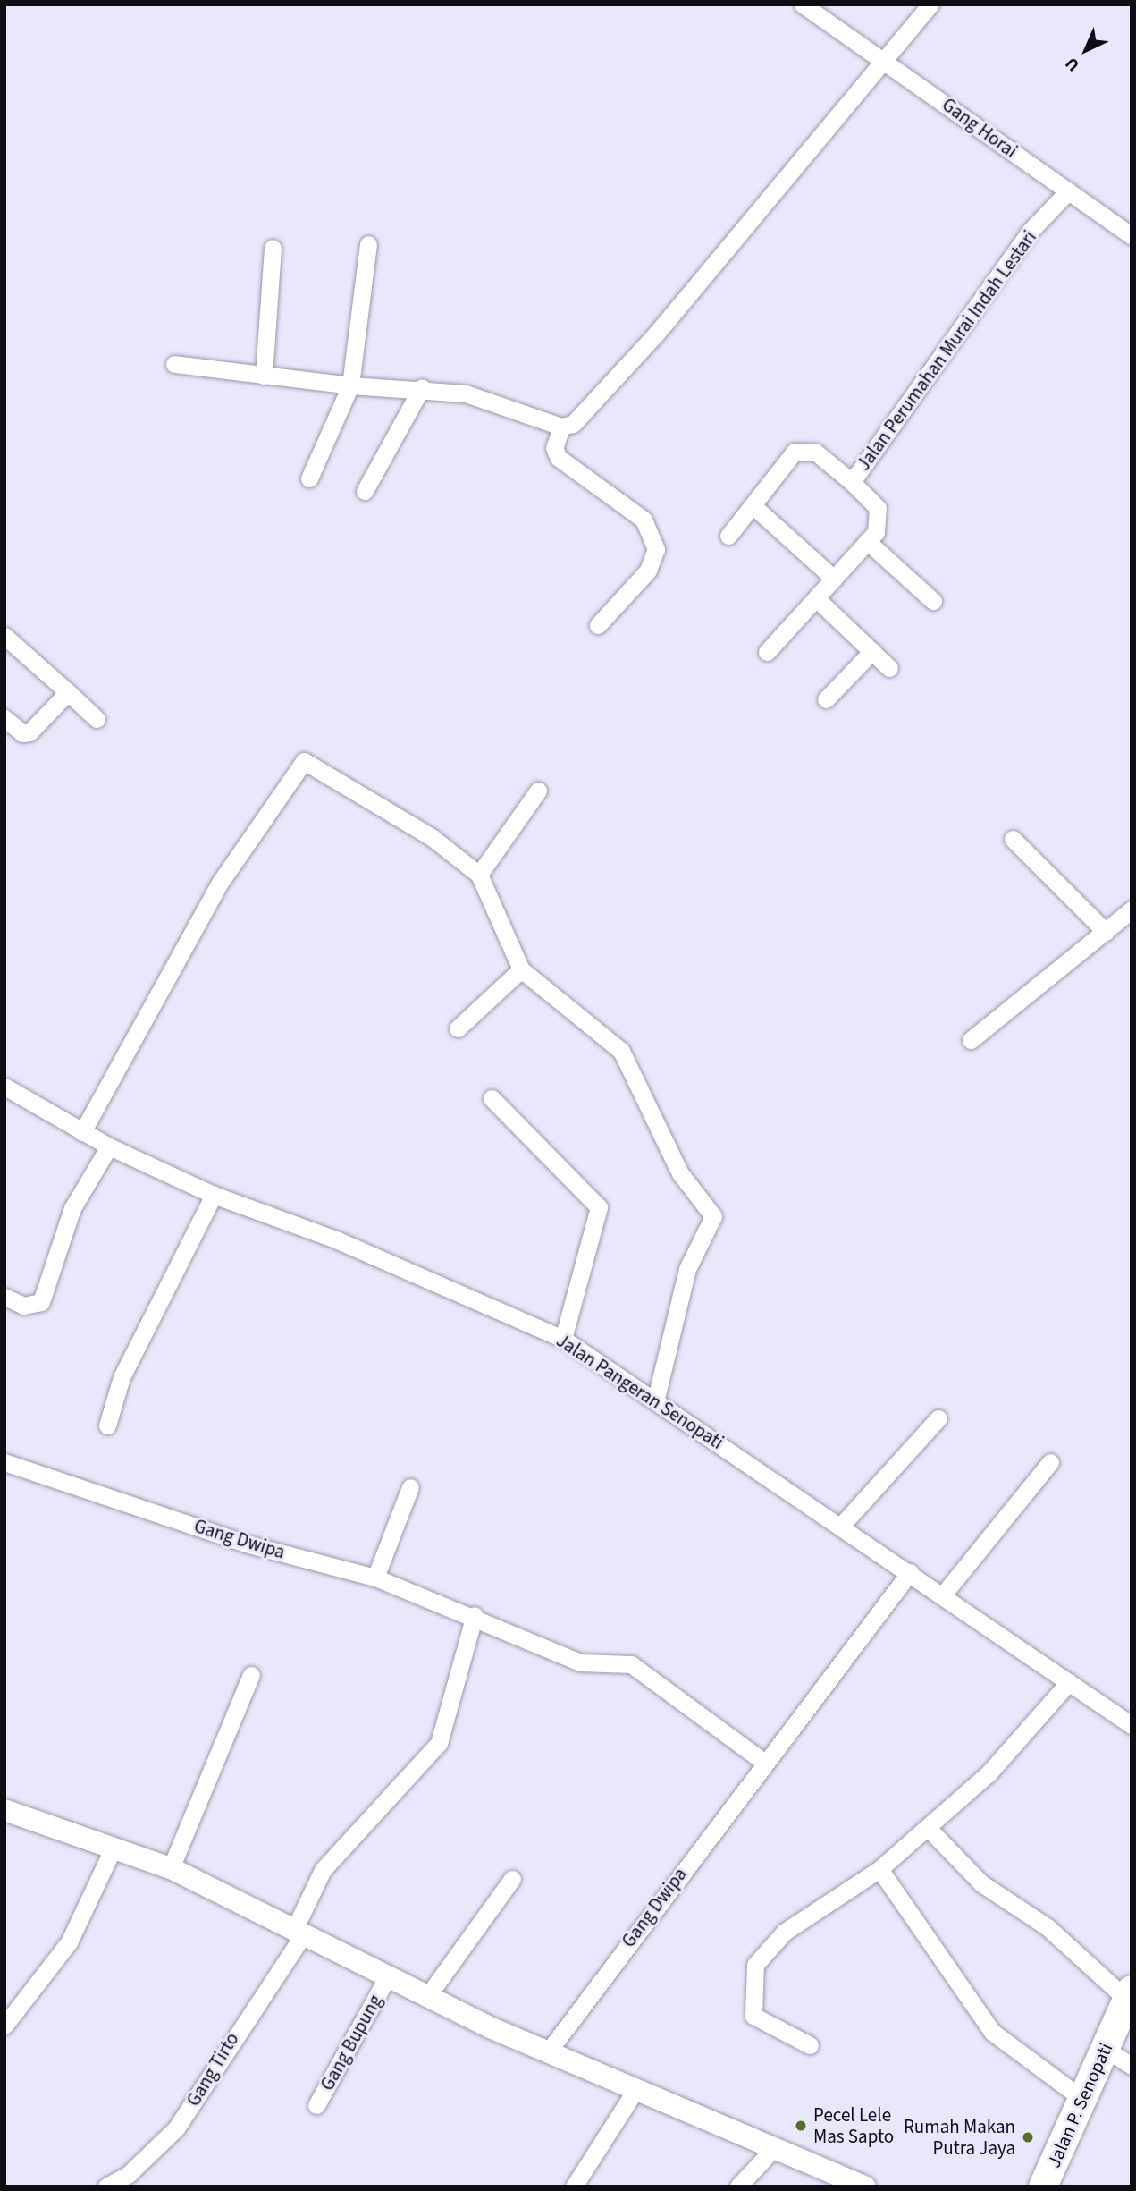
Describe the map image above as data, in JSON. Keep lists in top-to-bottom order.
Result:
{
  "streets": {
    "main road": ["Jalan P. Senopati"],
    "street": [
      "Gang Horai",
      "Jalan Perumahan Murai Indah Lestari",
      "Jalan Pangeran Senopati",
      "Gang Dwipa",
      "Gang Bupung",
      "Gang Tirto"
    ]
  },
  "crossings": [
    ["Gang Horai", "Jalan Perumahan Murai Indah Lestari"],
    ["Jalan Pangeran Senopati", "Gang Dwipa"]
  ],
  "places": ["Pecel Lele Mas Sapto", "Rumah Makan Putra Jaya"],
  "north": "bottom left"
}
